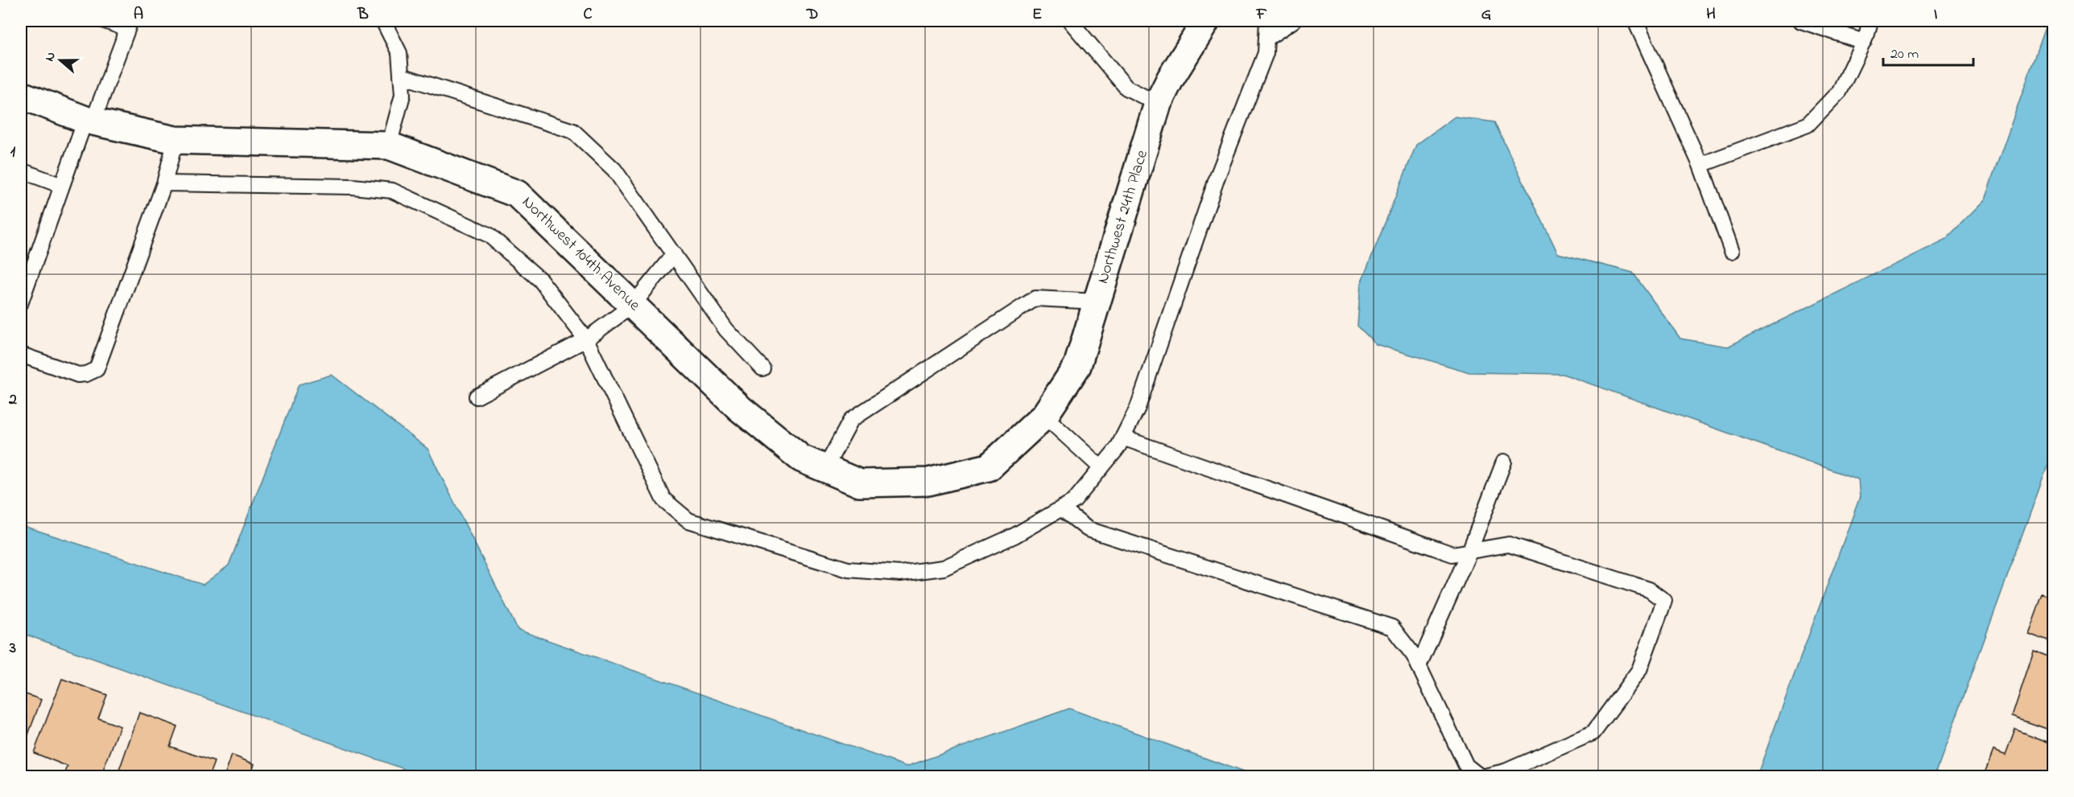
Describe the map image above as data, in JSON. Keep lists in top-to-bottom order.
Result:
{
  "streets": {
    "street": ["Northwest 24th Place", "Northwest 104th Avenue"]
  },
  "crossings": [
    ["Northwest 24th Place", "Northwest 104th Avenue"]
  ],
  "scale_bar": "20 m",
  "north": "left",
  "grid": {
    "columns": [
      "A",
      "B",
      "C",
      "D",
      "E",
      "F",
      "G",
      "H",
      "I"
    ],
    "rows": ["1", "2", "3"]
  }
}
